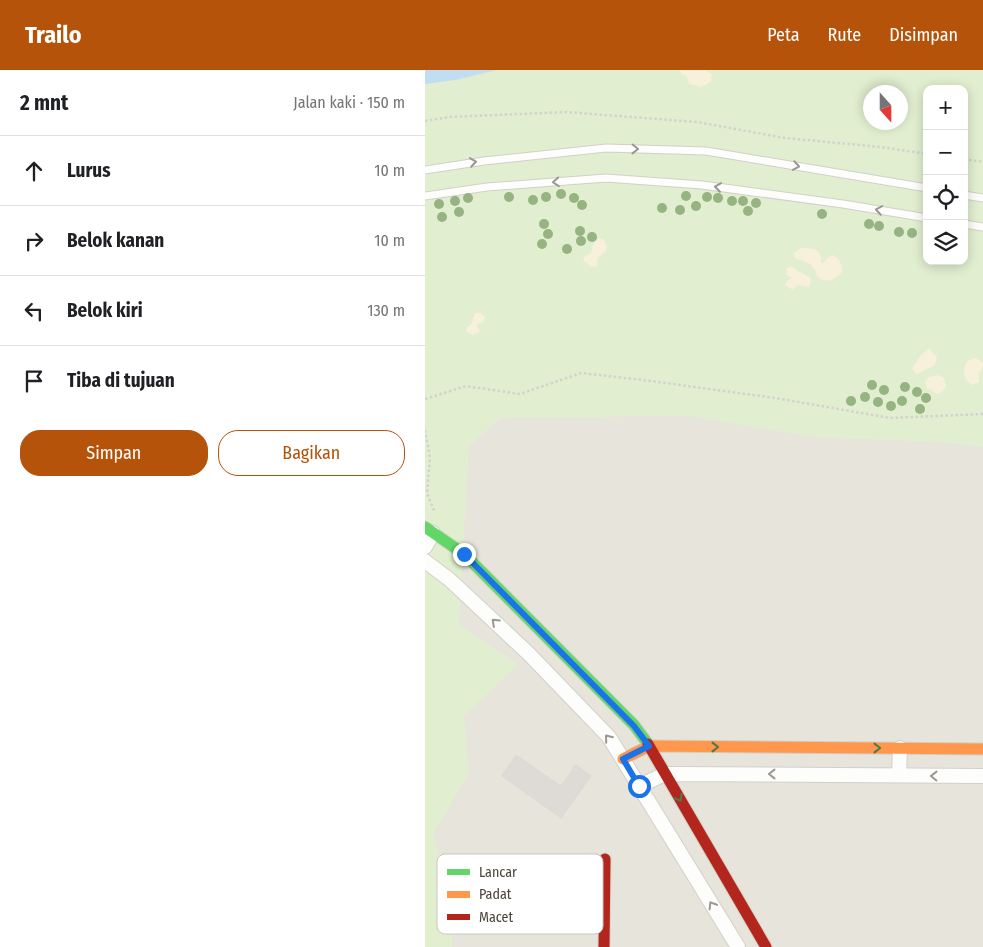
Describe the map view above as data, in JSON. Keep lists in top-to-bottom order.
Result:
{
  "legend": ["Lancar", "Padat", "Macet"],
  "north": "bottom",
  "page": {
    "header": "Trailo",
    "nav": ["Peta", "Rute", "Disimpan"],
    "heading": ["2 mnt", "Jalan kaki · 150 m"],
    "map_buttons": ["+", "−"],
    "list": [
      ["Lurus", "10 m"],
      ["Belok kanan", "10 m"],
      ["Belok kiri", "130 m"],
      "Tiba di tujuan"
    ],
    "buttons": ["Simpan", "Bagikan"]
  }
}
